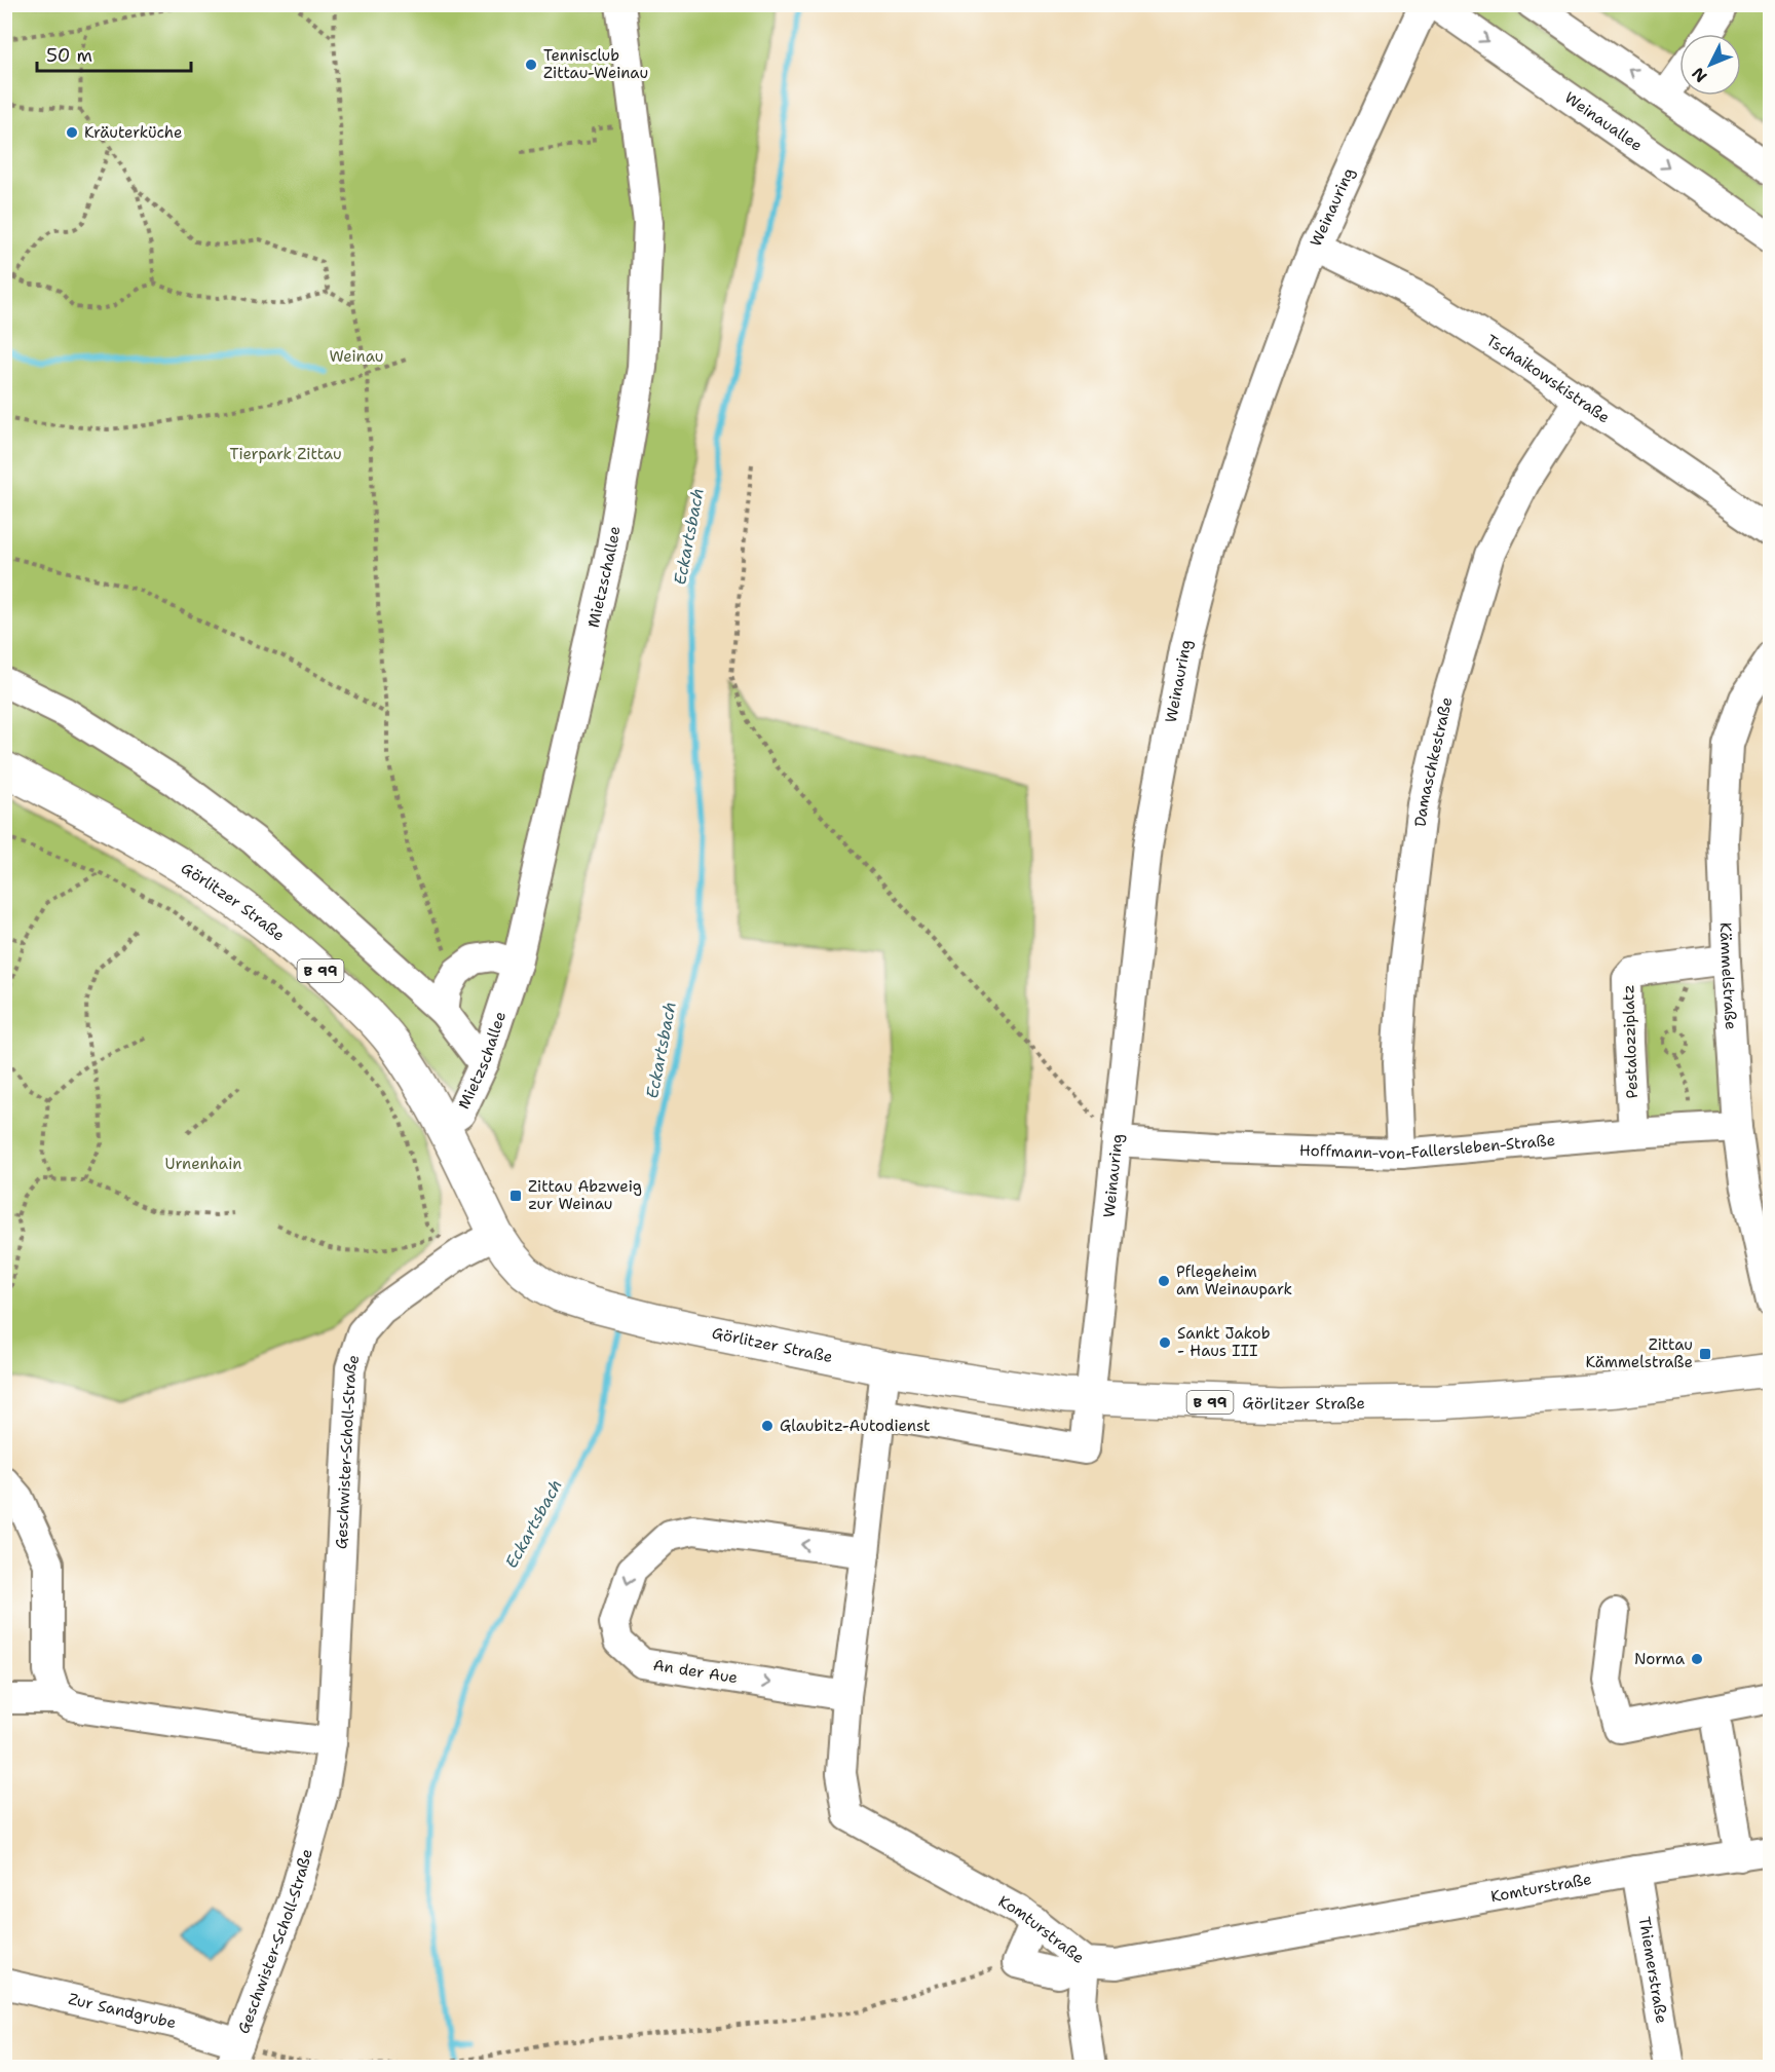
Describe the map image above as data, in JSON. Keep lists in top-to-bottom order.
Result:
{
  "streets": {
    "main road": ["Görlitzer Straße", "B 99"],
    "street": [
      "Weinauallee",
      "Weinauring",
      "Tschaikowskistraße",
      "Mietzschallee",
      "Damaschkestraße",
      "Kämmelstraße",
      "Pestalozziplatz",
      "Hoffmann-von-Fallersleben-Straße",
      "Geschwister-Scholl-Straße",
      "An der Aue",
      "Komturstraße",
      "Thiemerstraße",
      "Zur Sandgrube"
    ]
  },
  "crossings": [
    ["Weinauring", "Tschaikowskistraße"],
    ["Weinauring", "Görlitzer Straße"],
    ["Weinauring", "Hoffmann-von-Fallersleben-Straße"],
    ["Weinauring", "Komturstraße"],
    ["Tschaikowskistraße", "Damaschkestraße"],
    ["Mietzschallee", "Görlitzer Straße"],
    ["Damaschkestraße", "Hoffmann-von-Fallersleben-Straße"],
    ["Görlitzer Straße", "Geschwister-Scholl-Straße"],
    ["Görlitzer Straße", "Komturstraße"],
    ["Kämmelstraße", "Pestalozziplatz"],
    ["Kämmelstraße", "Hoffmann-von-Fallersleben-Straße"],
    ["Pestalozziplatz", "Hoffmann-von-Fallersleben-Straße"],
    ["Geschwister-Scholl-Straße", "Zur Sandgrube"],
    ["An der Aue", "Komturstraße"],
    ["Komturstraße", "Thiemerstraße"]
  ],
  "water": ["Eckartsbach"],
  "parks": ["Weinau", "Tierpark Zittau", "Urnenhain"],
  "places": {
    "other": [
      "Tennisclub Zittau-Weinau",
      "Kräuterküche",
      "Pflegeheim am Weinaupark",
      "Sankt Jakob - Haus III",
      "Glaubitz-Autodienst",
      "Norma"
    ],
    "transit": ["Zittau Abzweig zur Weinau", "Zittau Kämmelstraße"]
  },
  "scale_bar": "50 m",
  "north": "bottom left"
}
